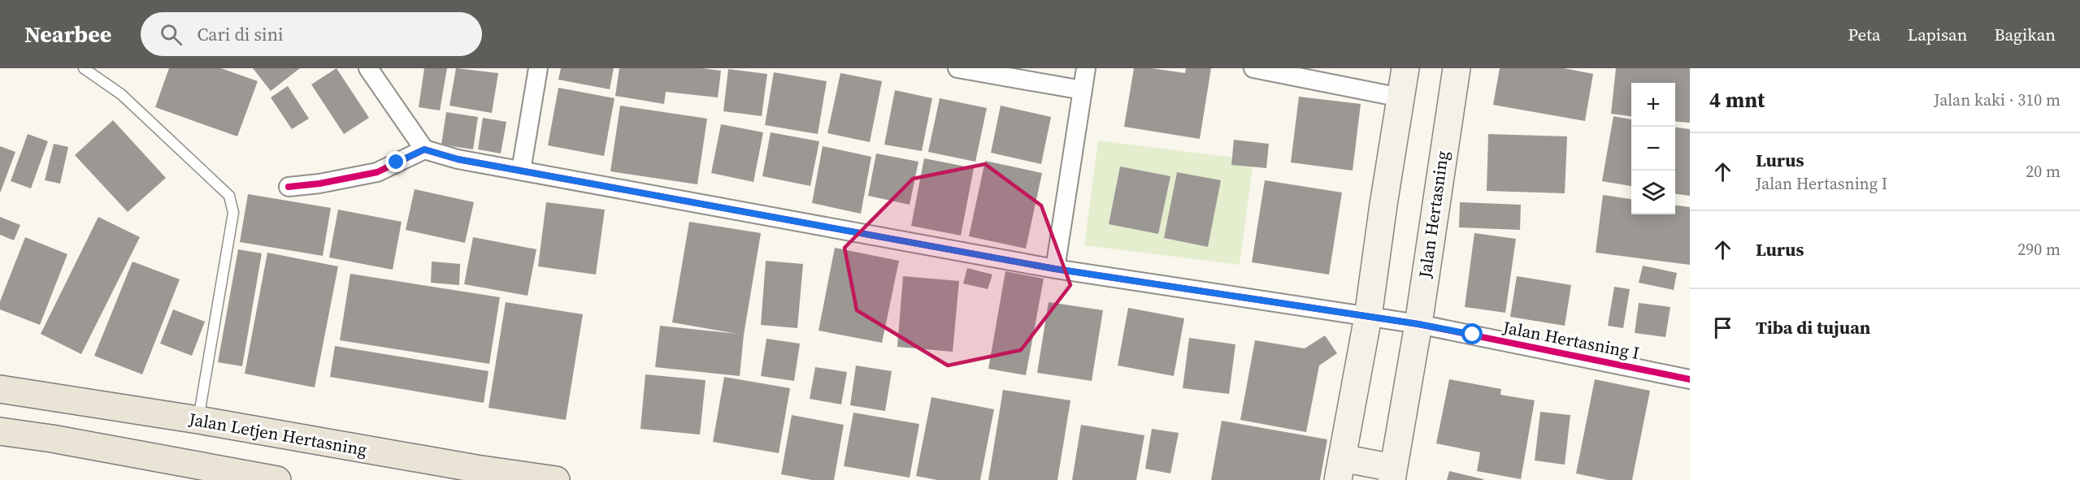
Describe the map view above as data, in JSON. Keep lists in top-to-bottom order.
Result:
{
  "streets": {
    "main road": ["Jalan Letjen Hertasning"],
    "street": ["Jalan Hertasning", "Jalan Hertasning I"]
  },
  "crossings": [
    ["Jalan Hertasning", "Jalan Hertasning I"]
  ],
  "page": {
    "header": "Nearbee",
    "search": "Cari di sini",
    "nav": ["Peta", "Lapisan", "Bagikan"],
    "heading": ["4 mnt", "Jalan kaki · 310 m"],
    "map_buttons": ["+", "−"],
    "list": [
      ["Lurus", "Jalan Hertasning I", "20 m"],
      ["Lurus", "290 m"],
      "Tiba di tujuan"
    ]
  }
}
